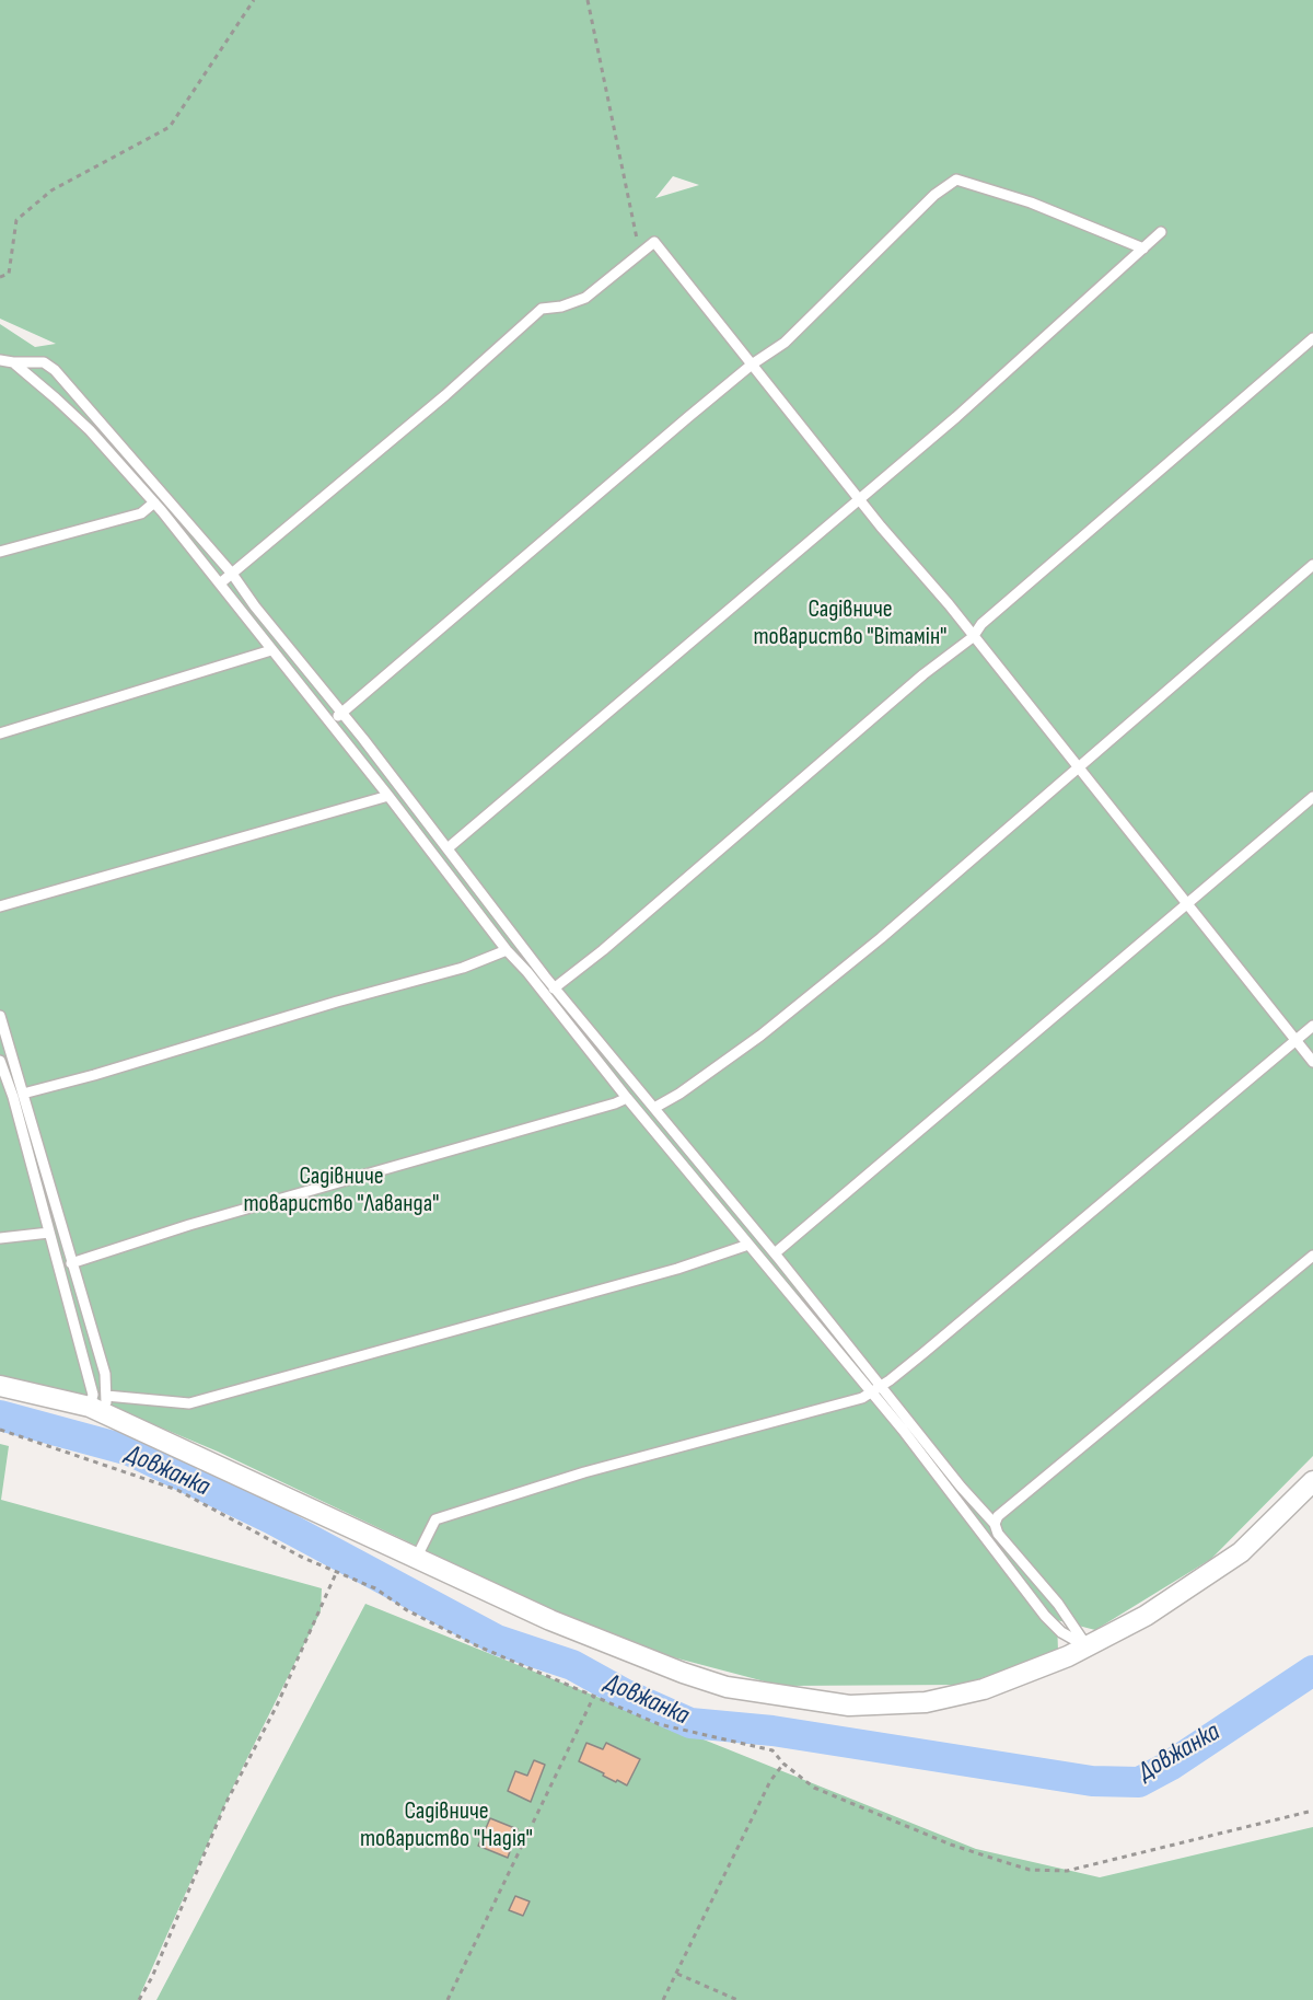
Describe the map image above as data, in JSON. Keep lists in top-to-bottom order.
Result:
{
  "water": ["Довжанка"],
  "parks": ["Садівниче товариство \"Вітамін\"", "Садівниче товариство \"Лаванда\"", "Садівниче товариство \"Надія\""]
}
